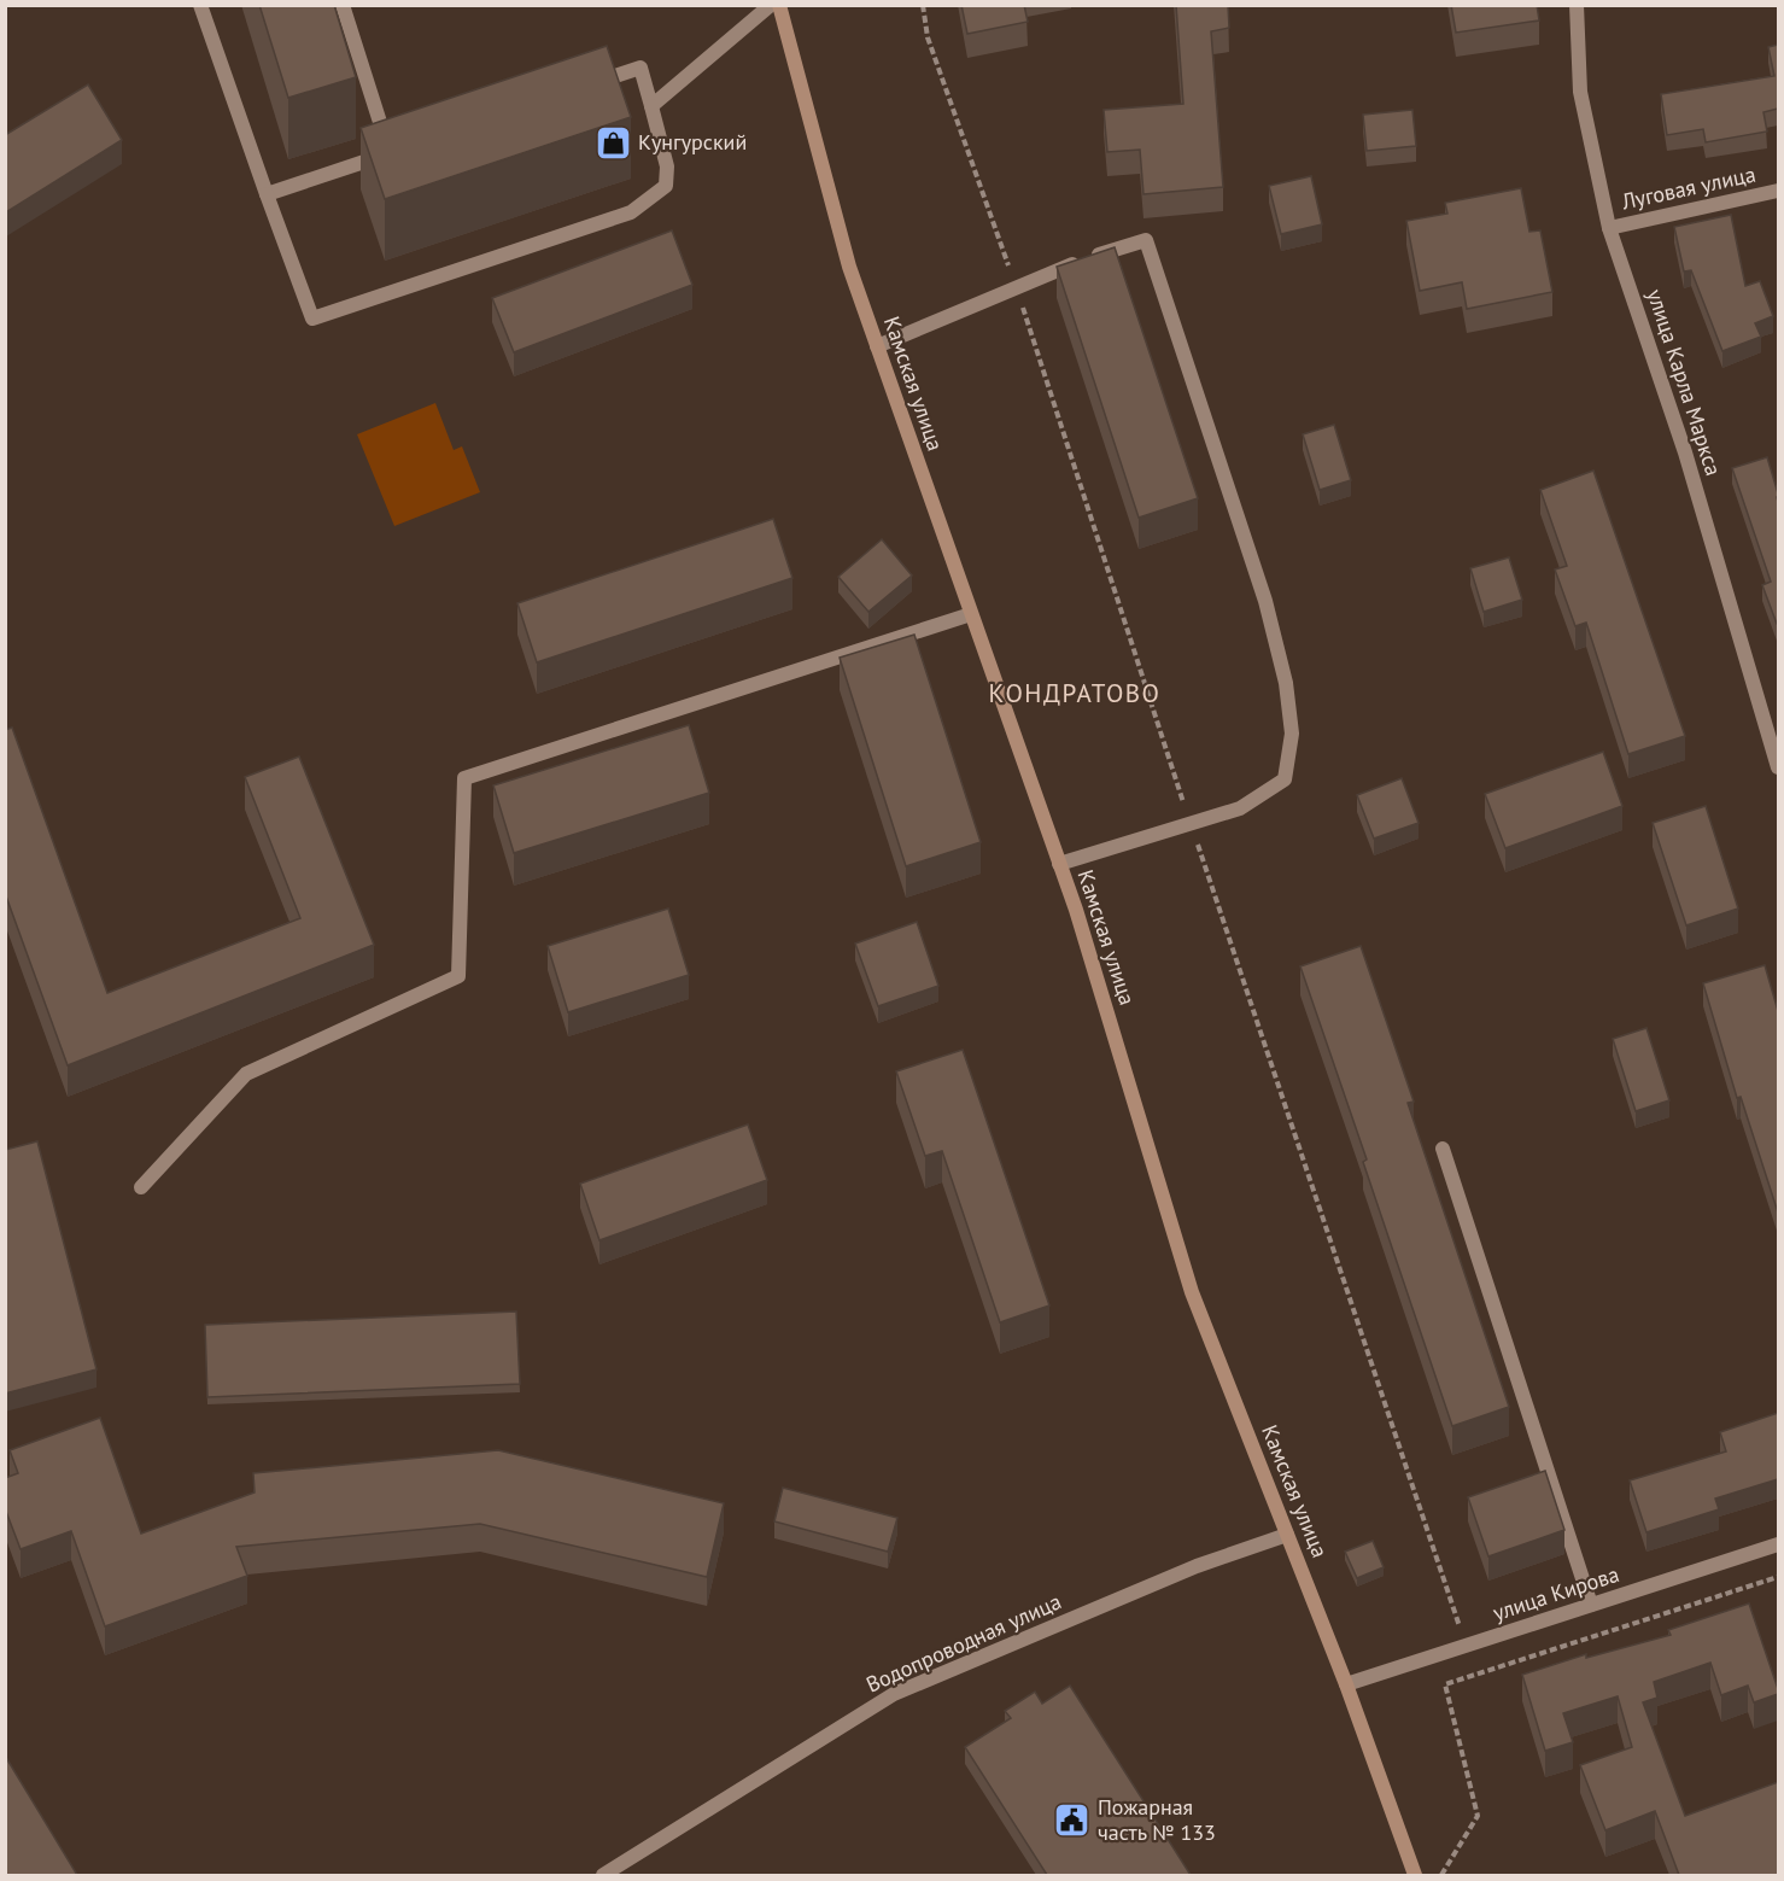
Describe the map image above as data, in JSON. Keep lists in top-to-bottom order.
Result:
{
  "streets": {
    "street": [
      "Луговая улица",
      "улица Карла Маркса",
      "Камская улица",
      "улица Кирова",
      "Водопроводная улица"
    ]
  },
  "crossings": [
    ["Луговая улица", "улица Карла Маркса"],
    ["Камская улица", "улица Кирова"],
    ["Камская улица", "Водопроводная улица"]
  ],
  "districts": ["КОНДРАТОВО"],
  "places": {
    "shop": ["Кунгурский"],
    "public building": ["Пожарная часть № 133"]
  }
}
